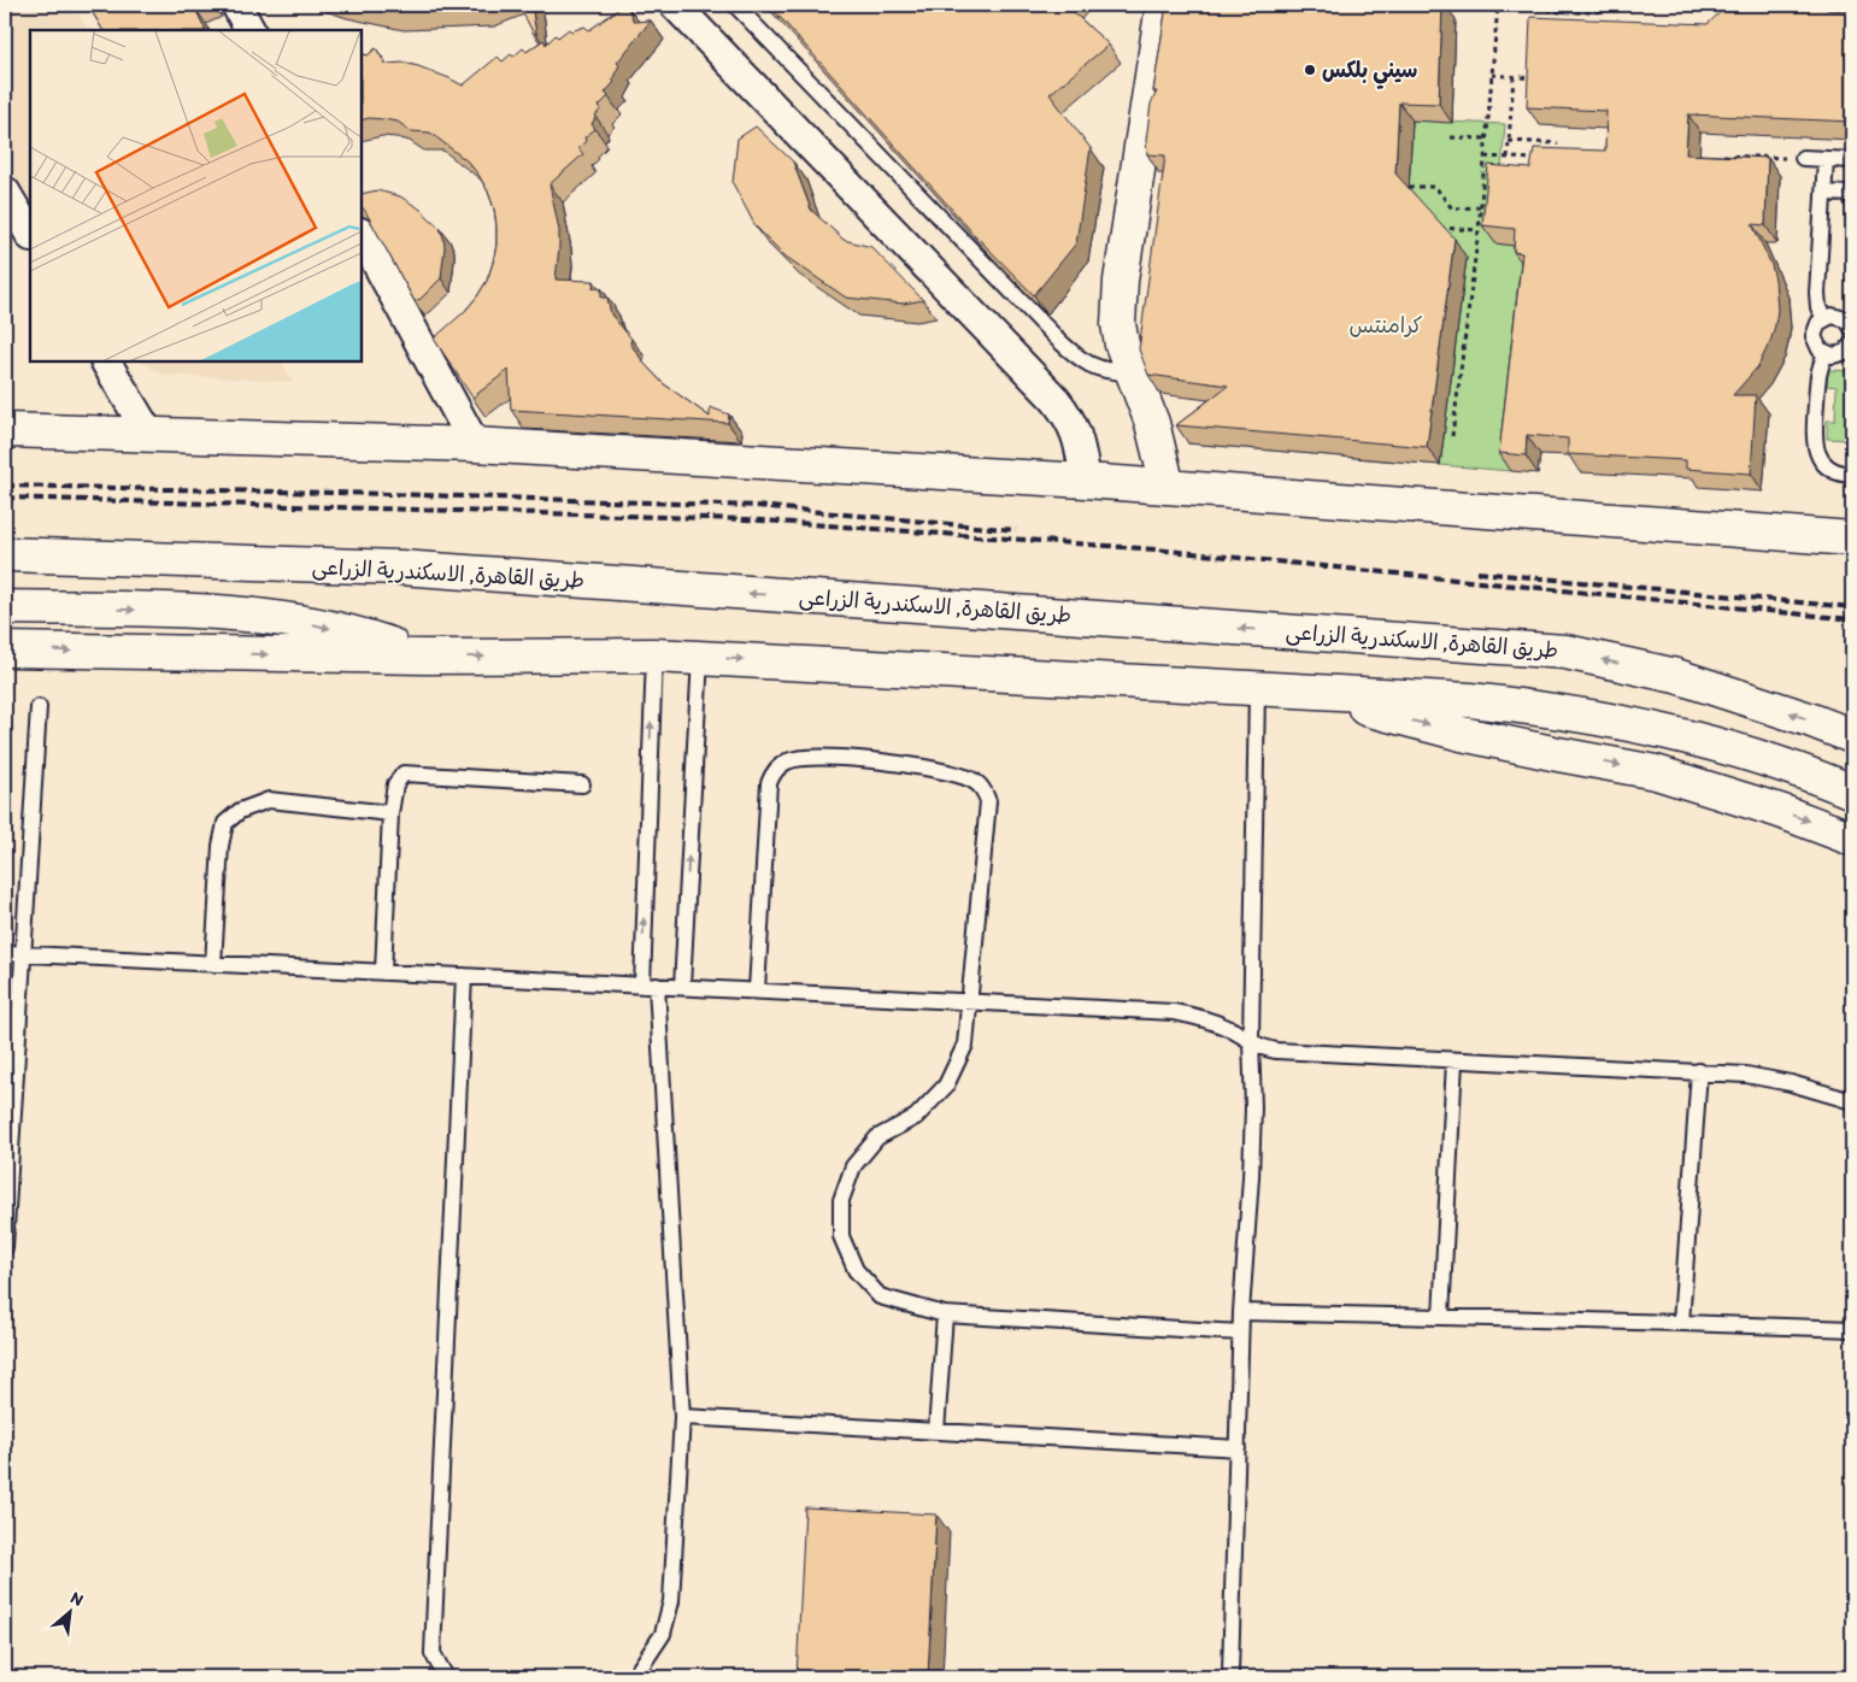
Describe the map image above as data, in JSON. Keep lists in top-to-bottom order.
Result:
{
  "streets": {
    "main road": ["طريق القاهرة, الاسكندرية الزراعى"]
  },
  "parks": ["كرامنتس"],
  "places": ["سيني بلكس"],
  "north": "top right"
}
